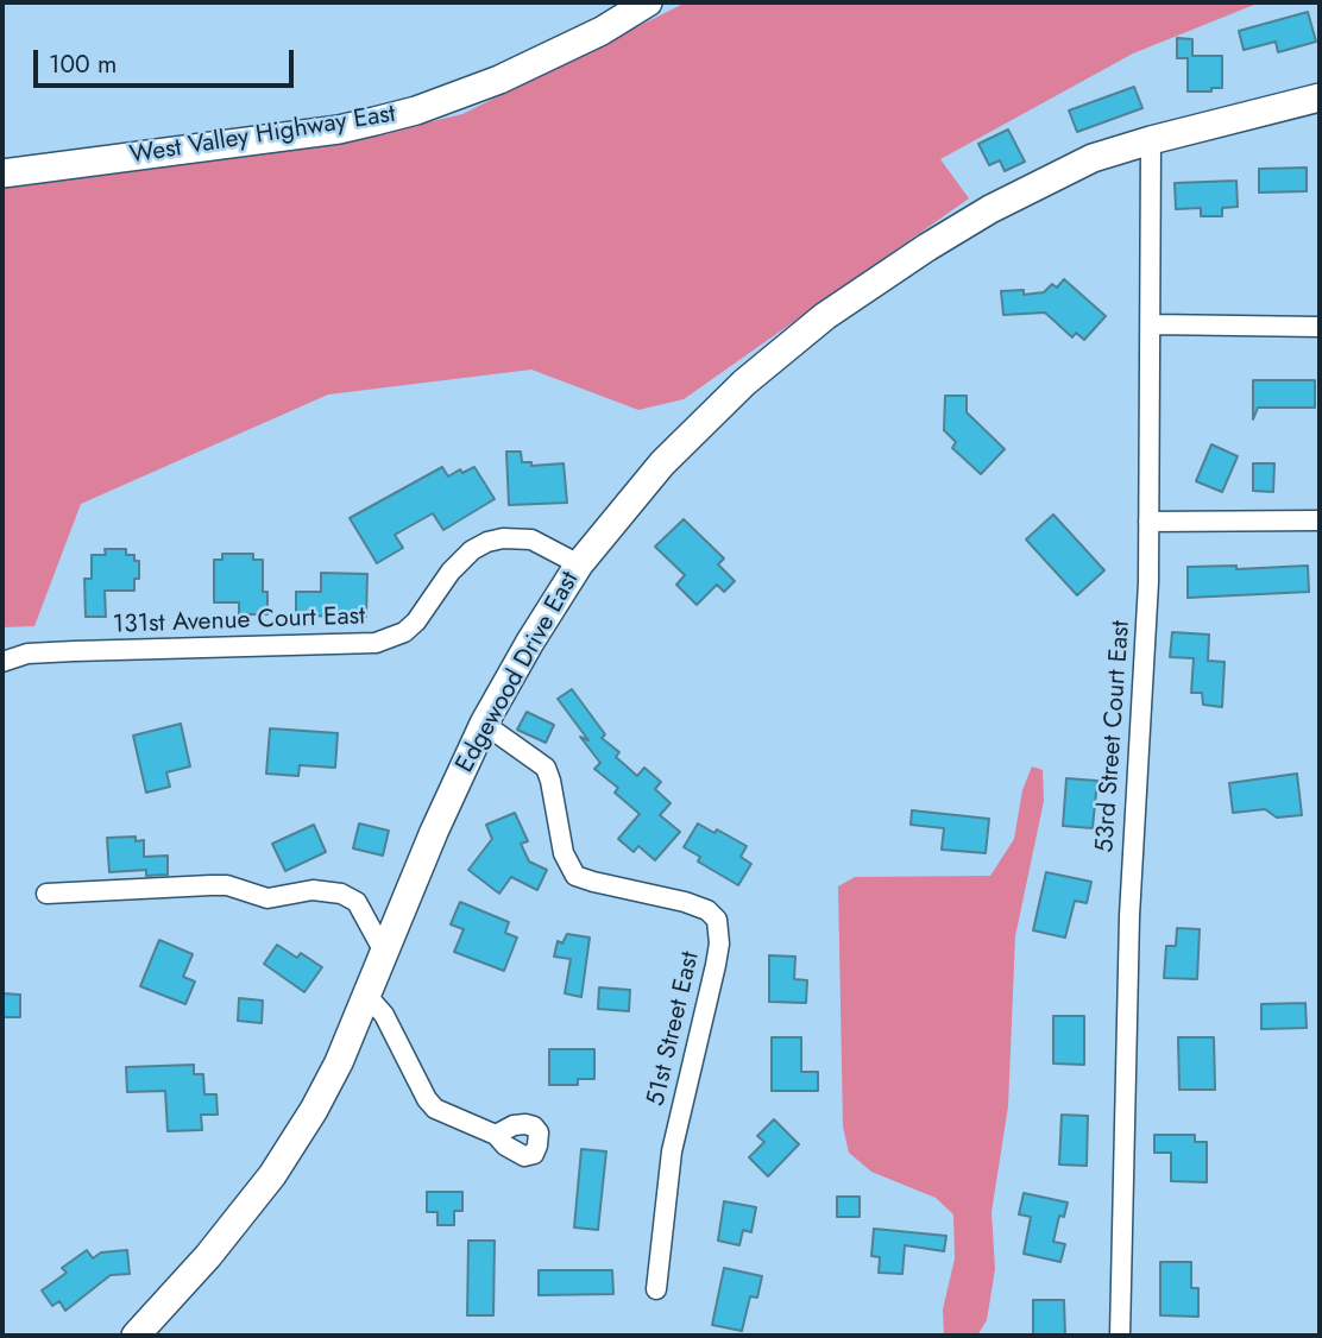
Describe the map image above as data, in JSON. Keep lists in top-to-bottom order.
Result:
{
  "streets": {
    "street": [
      "West Valley Highway East",
      "131st Avenue Court East",
      "Edgewood Drive East",
      "53rd Street Court East",
      "51st Street East"
    ]
  },
  "crossings": [
    ["131st Avenue Court East", "Edgewood Drive East"],
    ["Edgewood Drive East", "53rd Street Court East"],
    ["Edgewood Drive East", "51st Street East"]
  ],
  "scale_bar": "100 m"
}
